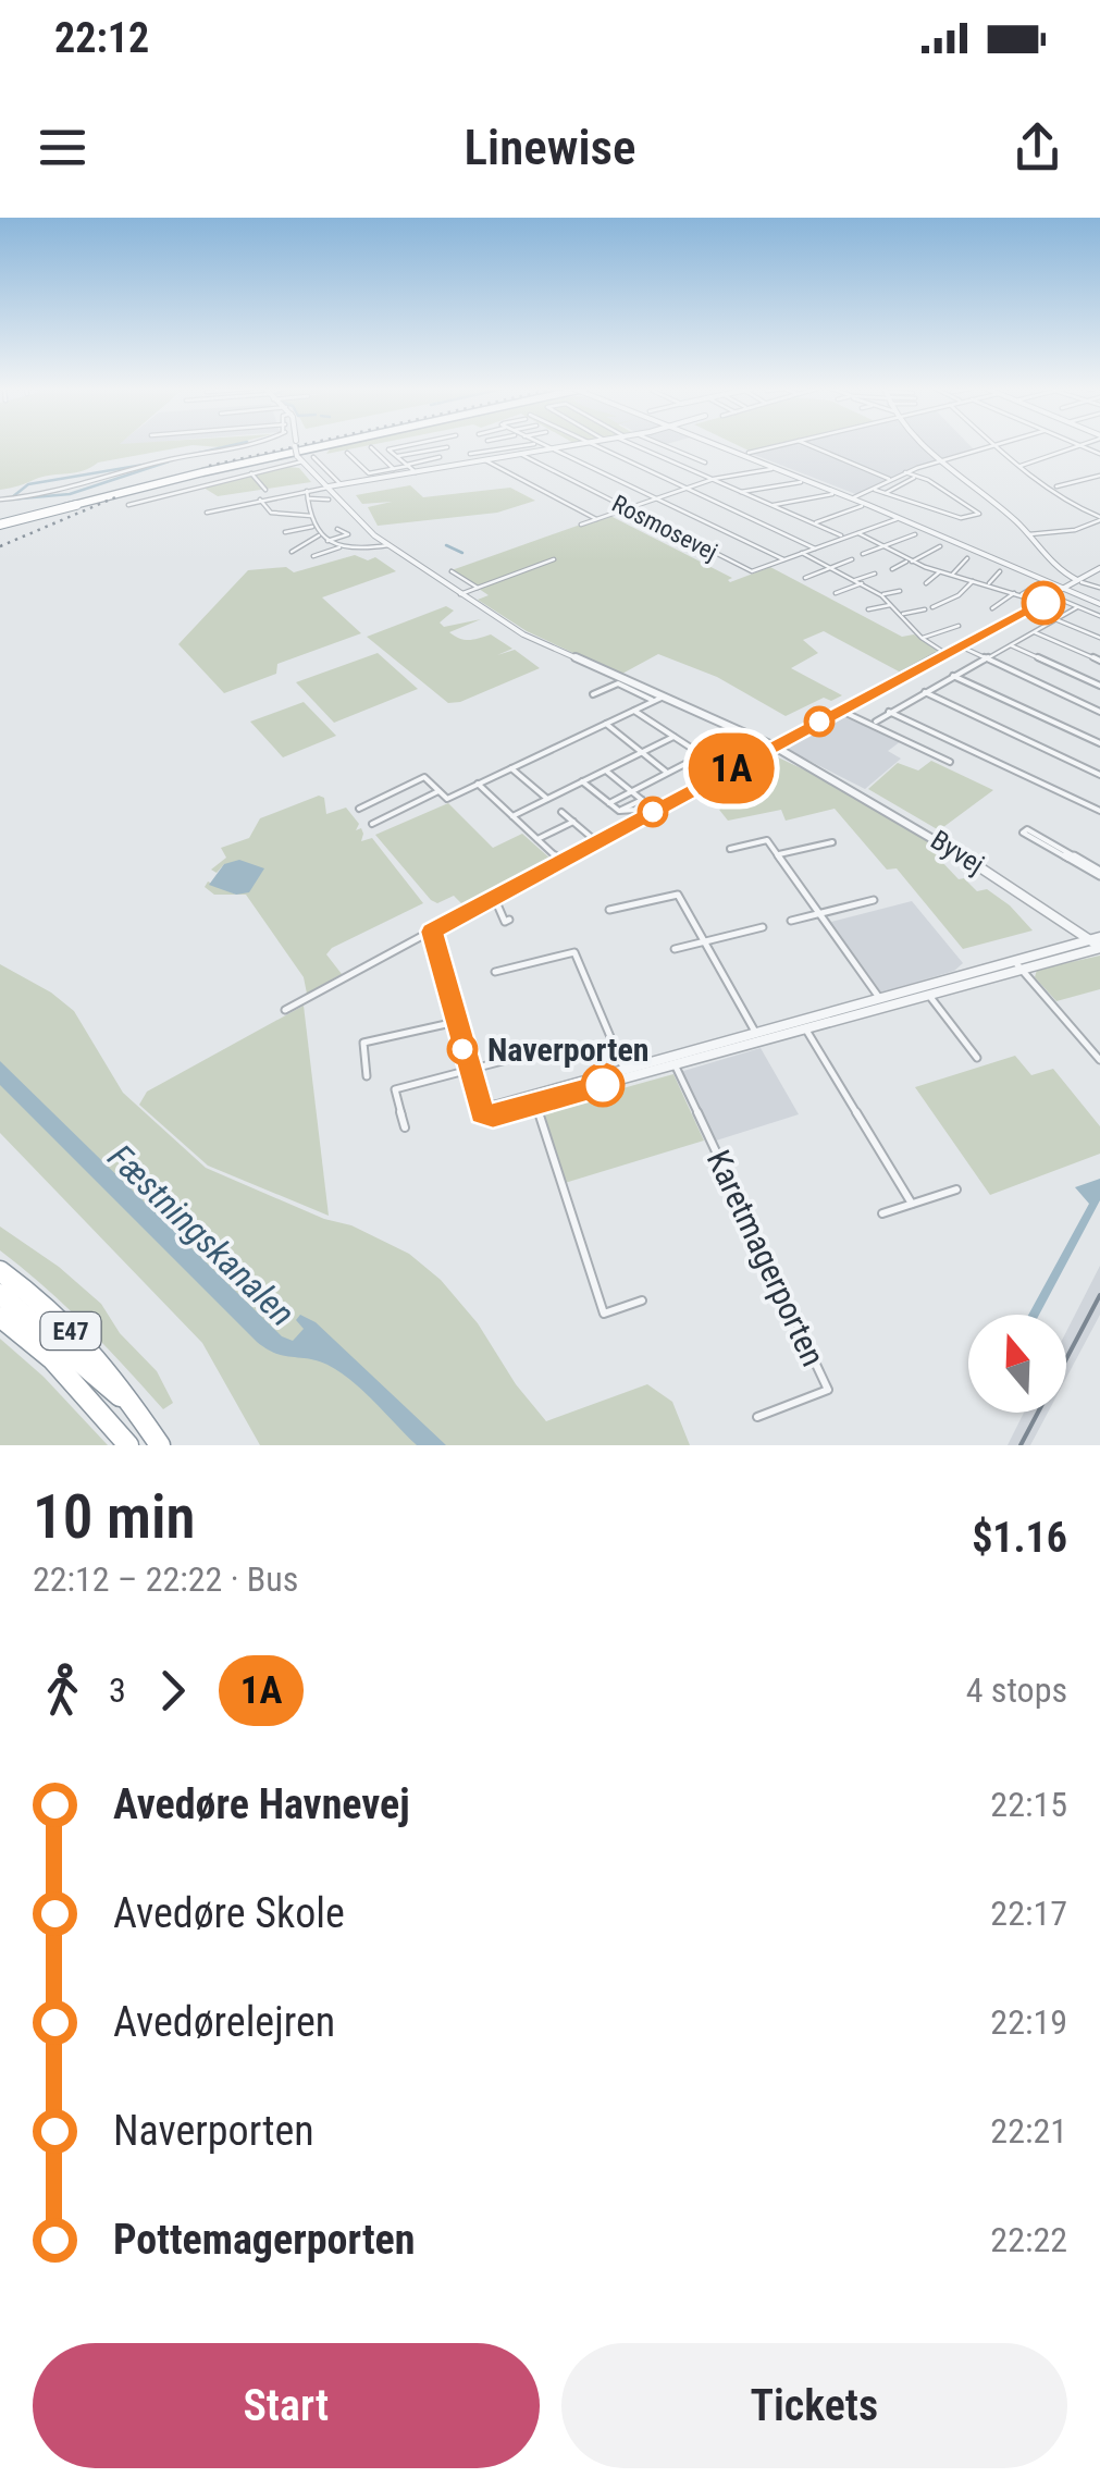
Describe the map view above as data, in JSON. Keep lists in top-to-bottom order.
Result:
{
  "streets": {
    "highway": ["E47"],
    "street": ["Rosmosevej", "Byvej", "Karetmagerporten"]
  },
  "water": ["Fæstningskanalen"],
  "places": ["Naverporten"],
  "lines": ["bus line 1A"],
  "north": "top",
  "page": {
    "status": "22:12",
    "header": "Linewise",
    "on_map": "1A",
    "heading": ["10 min", "22:12 – 22:22 · Bus", "$1.16"],
    "legs": ["3", "1A", "4 stops"],
    "list": [
      {
        "name": "Avedøre Havnevej",
        "value": "22:15"
      },
      {
        "name": "Avedøre Skole",
        "value": "22:17"
      },
      {
        "name": "Avedørelejren",
        "value": "22:19"
      },
      {
        "name": "Naverporten",
        "value": "22:21"
      },
      {
        "name": "Pottemagerporten",
        "value": "22:22"
      }
    ],
    "buttons": ["Start", "Tickets"]
  }
}
